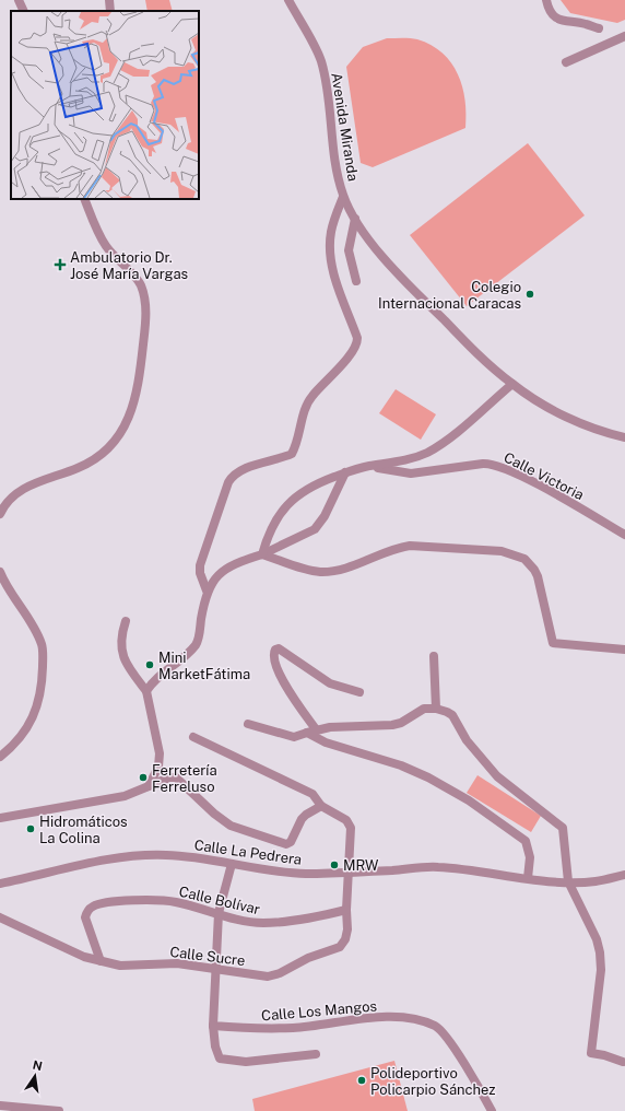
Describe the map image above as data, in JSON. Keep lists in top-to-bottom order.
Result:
{
  "streets": {
    "street": [
      "Avenida Miranda",
      "Calle Victoria",
      "Calle La Pedrera",
      "Calle Bolívar",
      "Calle Sucre",
      "Calle Los Mangos"
    ]
  },
  "crossings": [
    ["Calle La Pedrera", "Calle Sucre"],
    ["Calle Bolívar", "Calle Sucre"]
  ],
  "places": {
    "health": ["Ambulatorio Dr. José María Vargas"],
    "other": [
      "Colegio Internacional Caracas",
      "Mini MarketFátima",
      "Ferretería Ferreluso",
      "Hidromáticos La Colina",
      "MRW",
      "Polideportivo Policarpio Sánchez"
    ]
  },
  "north": "top"
}
